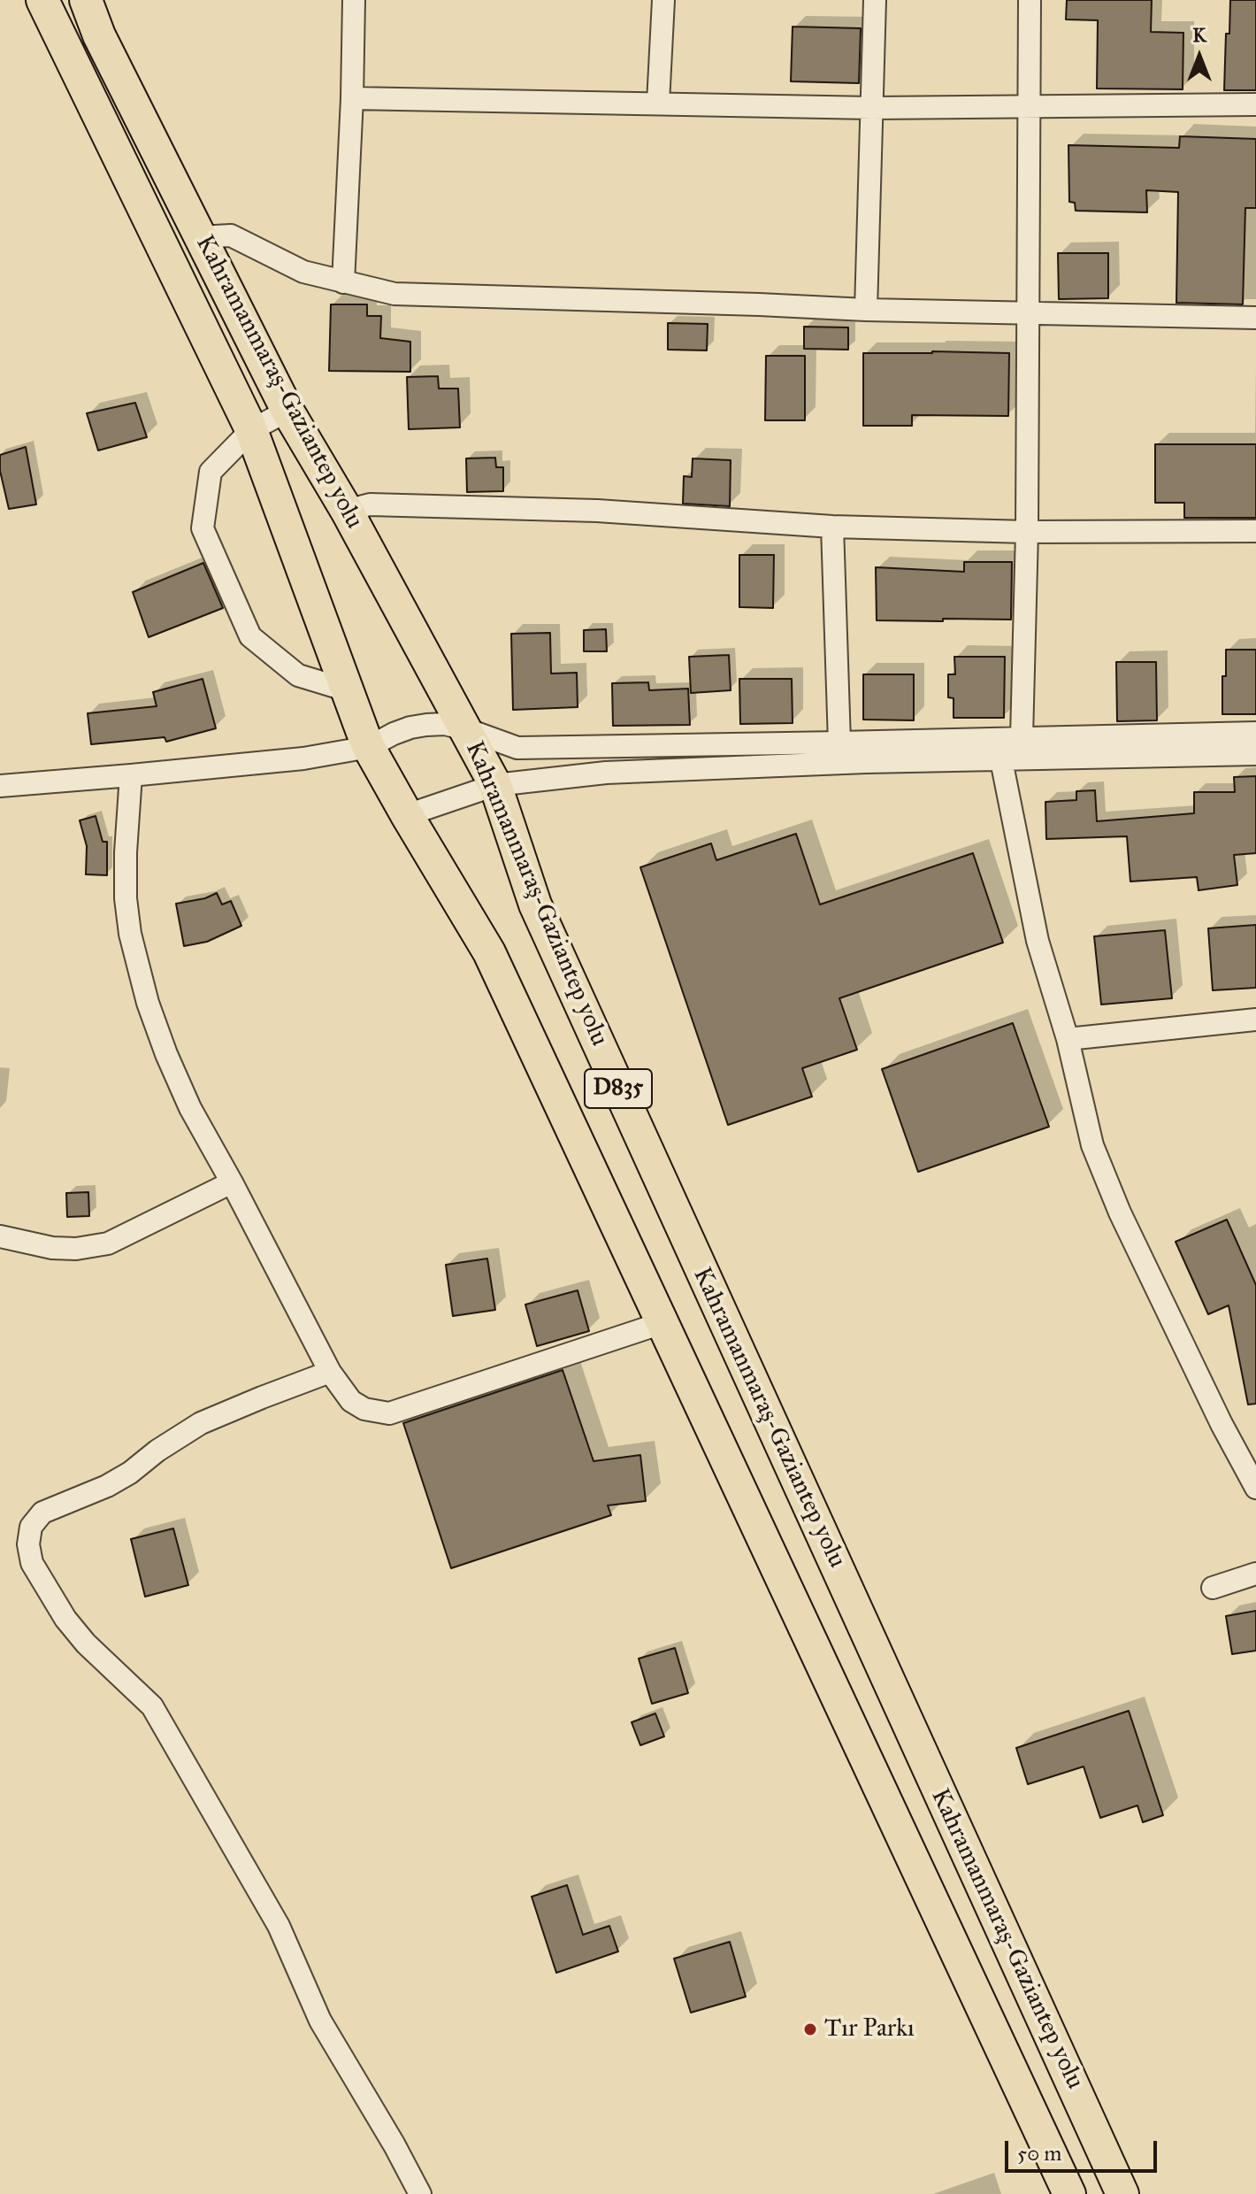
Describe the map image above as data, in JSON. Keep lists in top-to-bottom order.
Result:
{
  "streets": {
    "highway": ["Kahramanmaraş-Gaziantep yolu", "D835"]
  },
  "places": ["Tır Parkı"],
  "scale_bar": "50 m",
  "north": "top"
}
